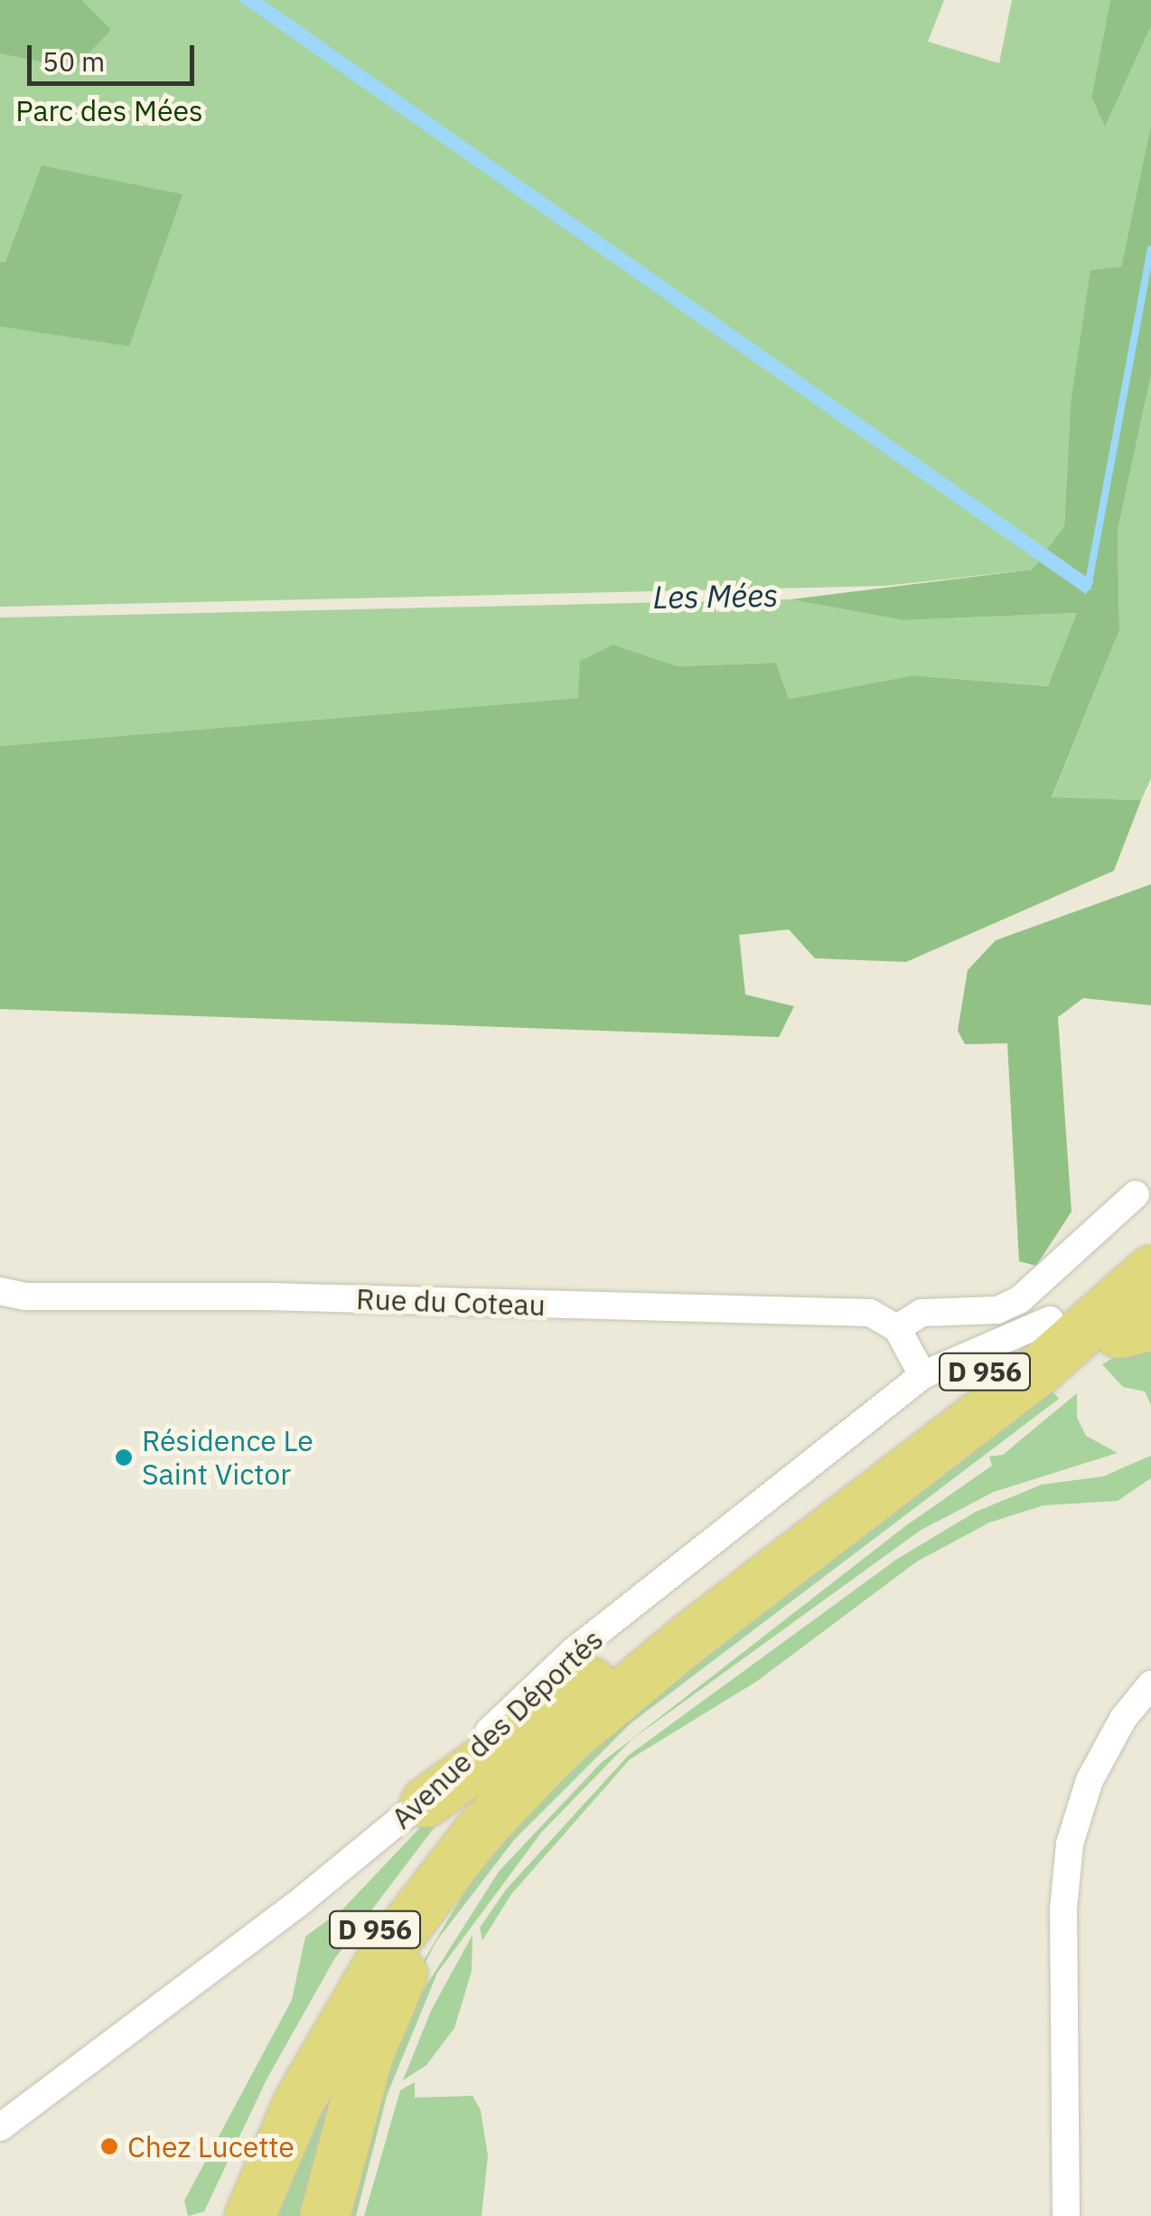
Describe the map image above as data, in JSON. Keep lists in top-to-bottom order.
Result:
{
  "streets": {
    "highway": ["D 956", "Avenue des Déportés"],
    "street": ["Rue du Coteau"]
  },
  "crossings": [
    ["D 956", "Avenue des Déportés"]
  ],
  "water": ["Les Mées"],
  "parks": ["Parc des Mées"],
  "places": ["Résidence Le Saint Victor", "Chez Lucette"],
  "scale_bar": "50 m"
}
